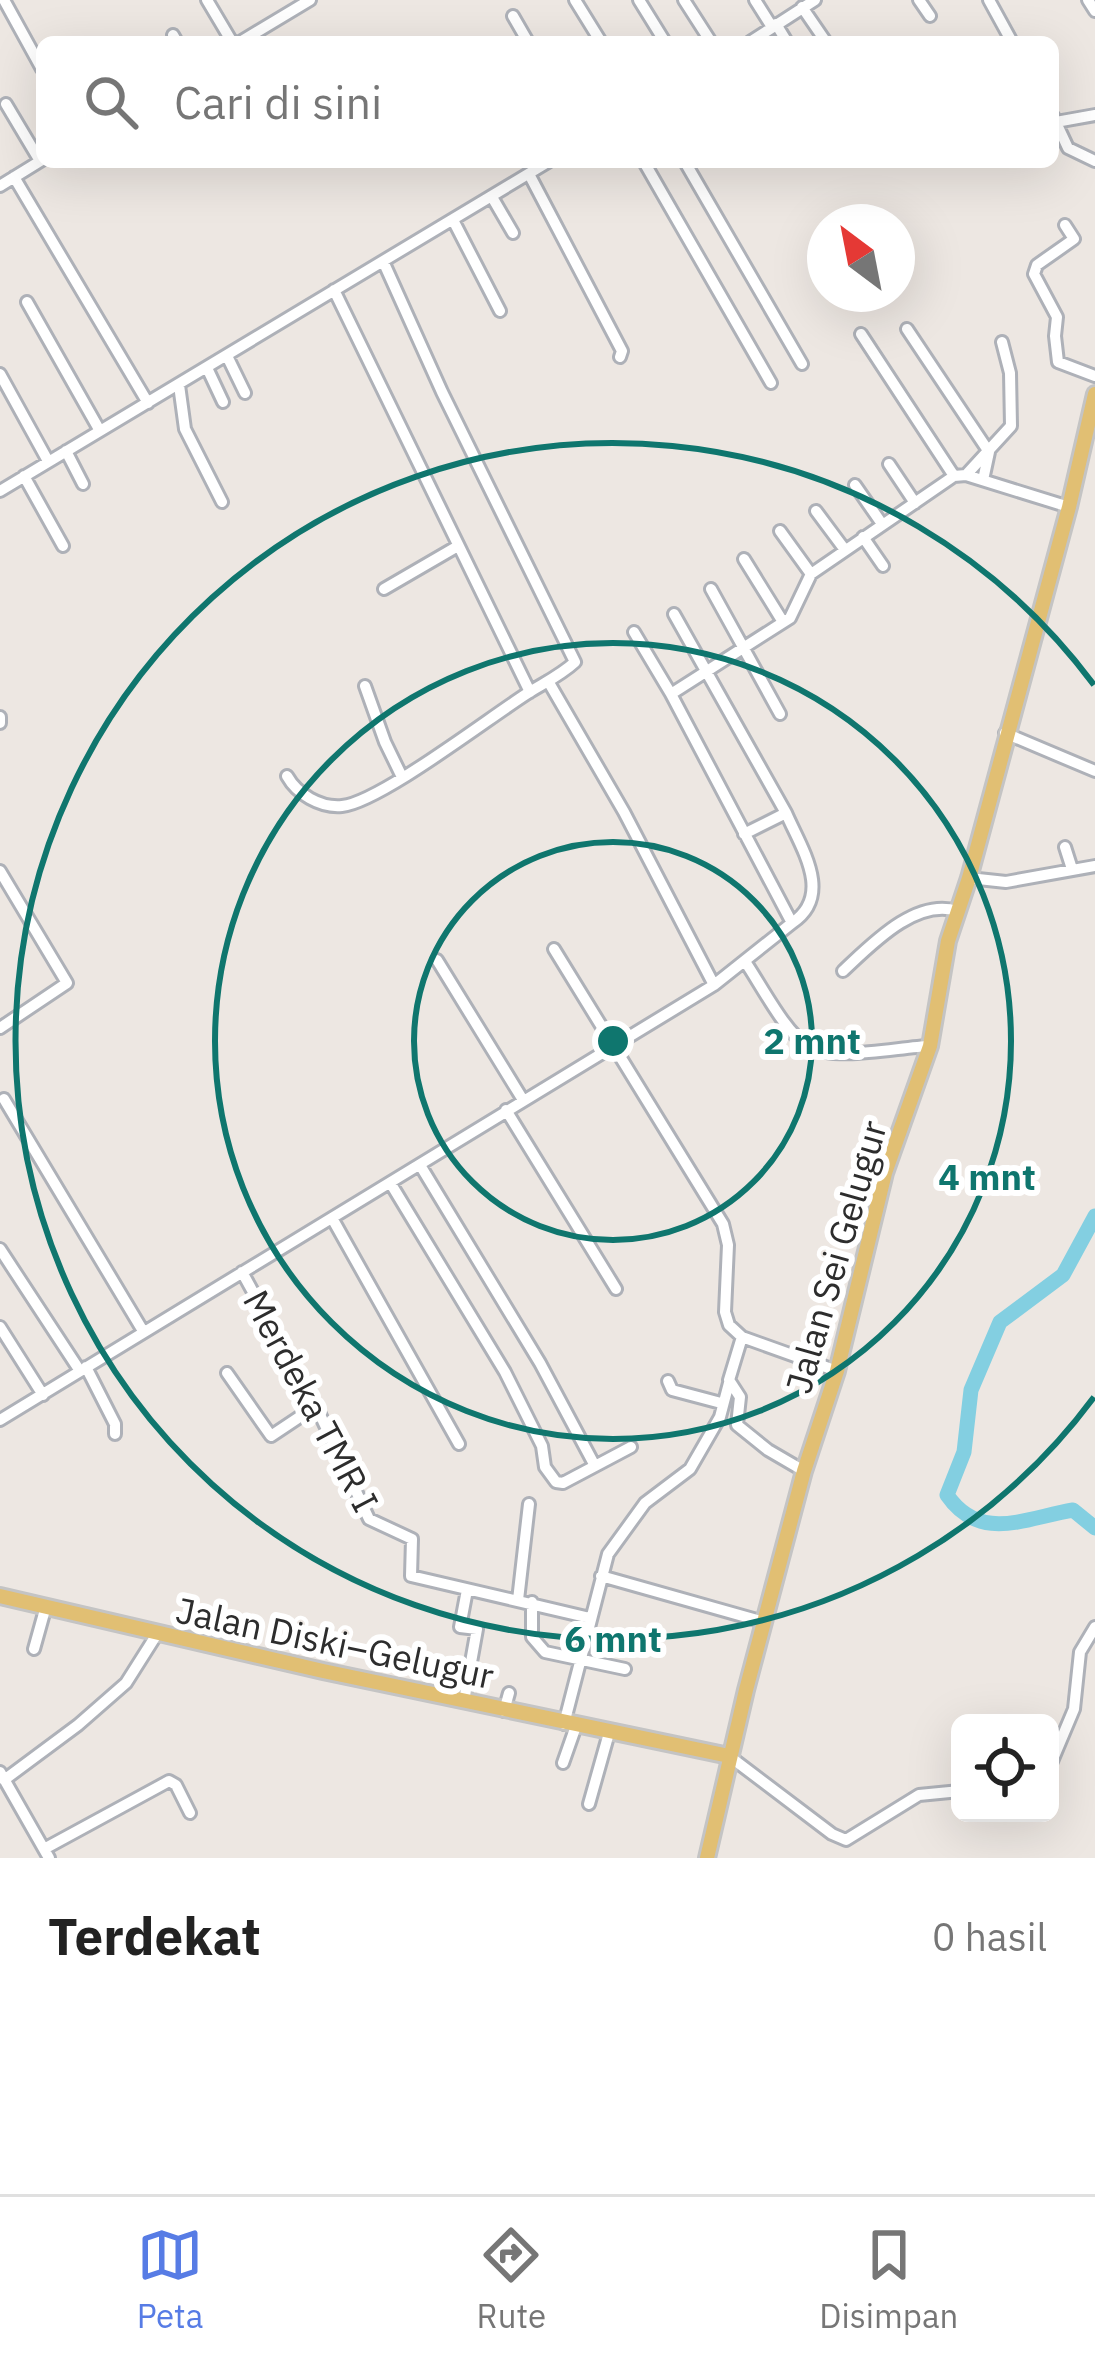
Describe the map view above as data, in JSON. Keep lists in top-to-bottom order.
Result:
{
  "streets": {
    "main road": ["Jalan Sei Gelugur", "Jalan Diski–Gelugur"],
    "street": ["Merdeka TMR I"]
  },
  "crossings": [
    ["Jalan Sei Gelugur", "Jalan Diski–Gelugur"]
  ],
  "north": "top left",
  "page": {
    "search": "Cari di sini",
    "heading": ["Terdekat", "0 hasil"],
    "nav": ["Peta", "Rute", "Disimpan"]
  },
  "rings": ["2 mnt", "4 mnt", "6 mnt"]
}
